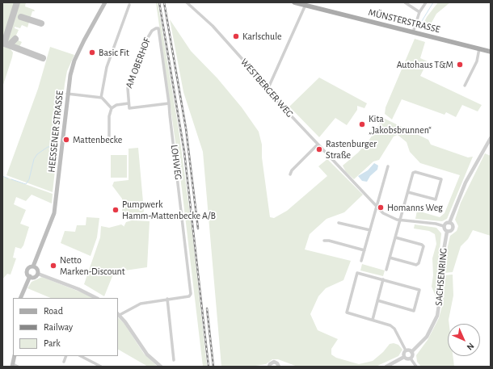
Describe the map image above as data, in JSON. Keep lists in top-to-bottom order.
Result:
{
  "streets": {
    "main road": ["MÜNSTERSTRASSE", "HEESSENER STRASSE"],
    "street": [
      "AM OBERHOF",
      "WESTBERGER WEG",
      "LOHWEG",
      "SACHSENRING"
    ]
  },
  "crossings": [
    ["AM OBERHOF", "LOHWEG"],
    ["WESTBERGER WEG", "SACHSENRING"]
  ],
  "places": [
    "Karlschule",
    "Basic Fit",
    "Autohaus T&M",
    "Kita „Jakobsbrunnen“",
    "Mattenbecke",
    "Rastenburger Straße",
    "Homanns Weg",
    "Pumpwerk Hamm-Mattenbecke A/B",
    "Netto Marken-Discount"
  ],
  "legend": ["Road", "Railway", "Park"],
  "north": "bottom right"
}
